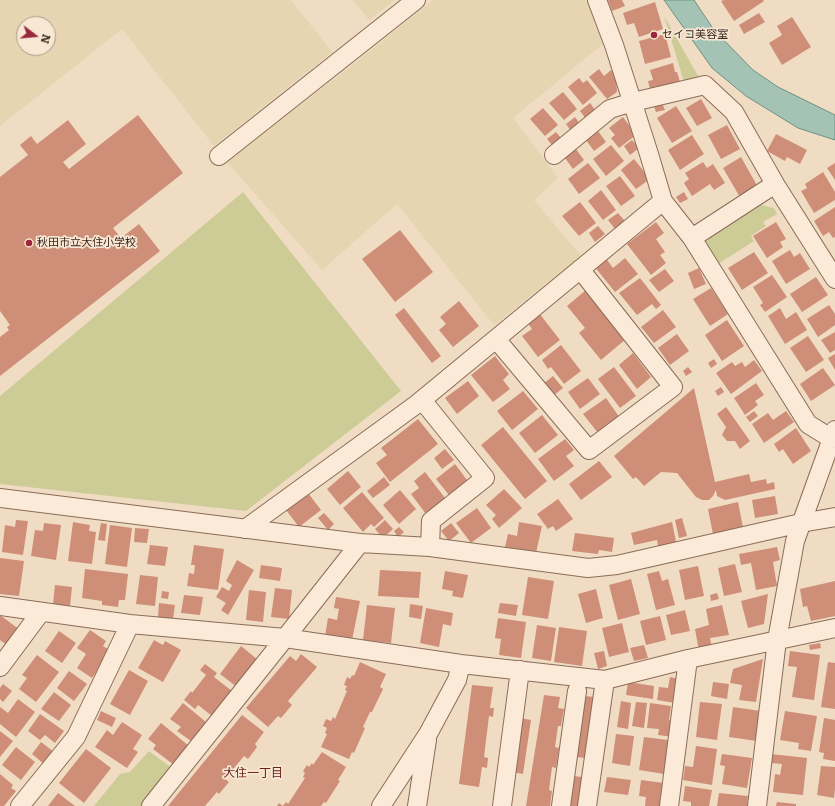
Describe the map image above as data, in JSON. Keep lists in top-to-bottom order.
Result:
{
  "districts": ["大住一丁目"],
  "places": ["セイコ美容室", "秋田市立大住小学校"],
  "north": "right"
}
